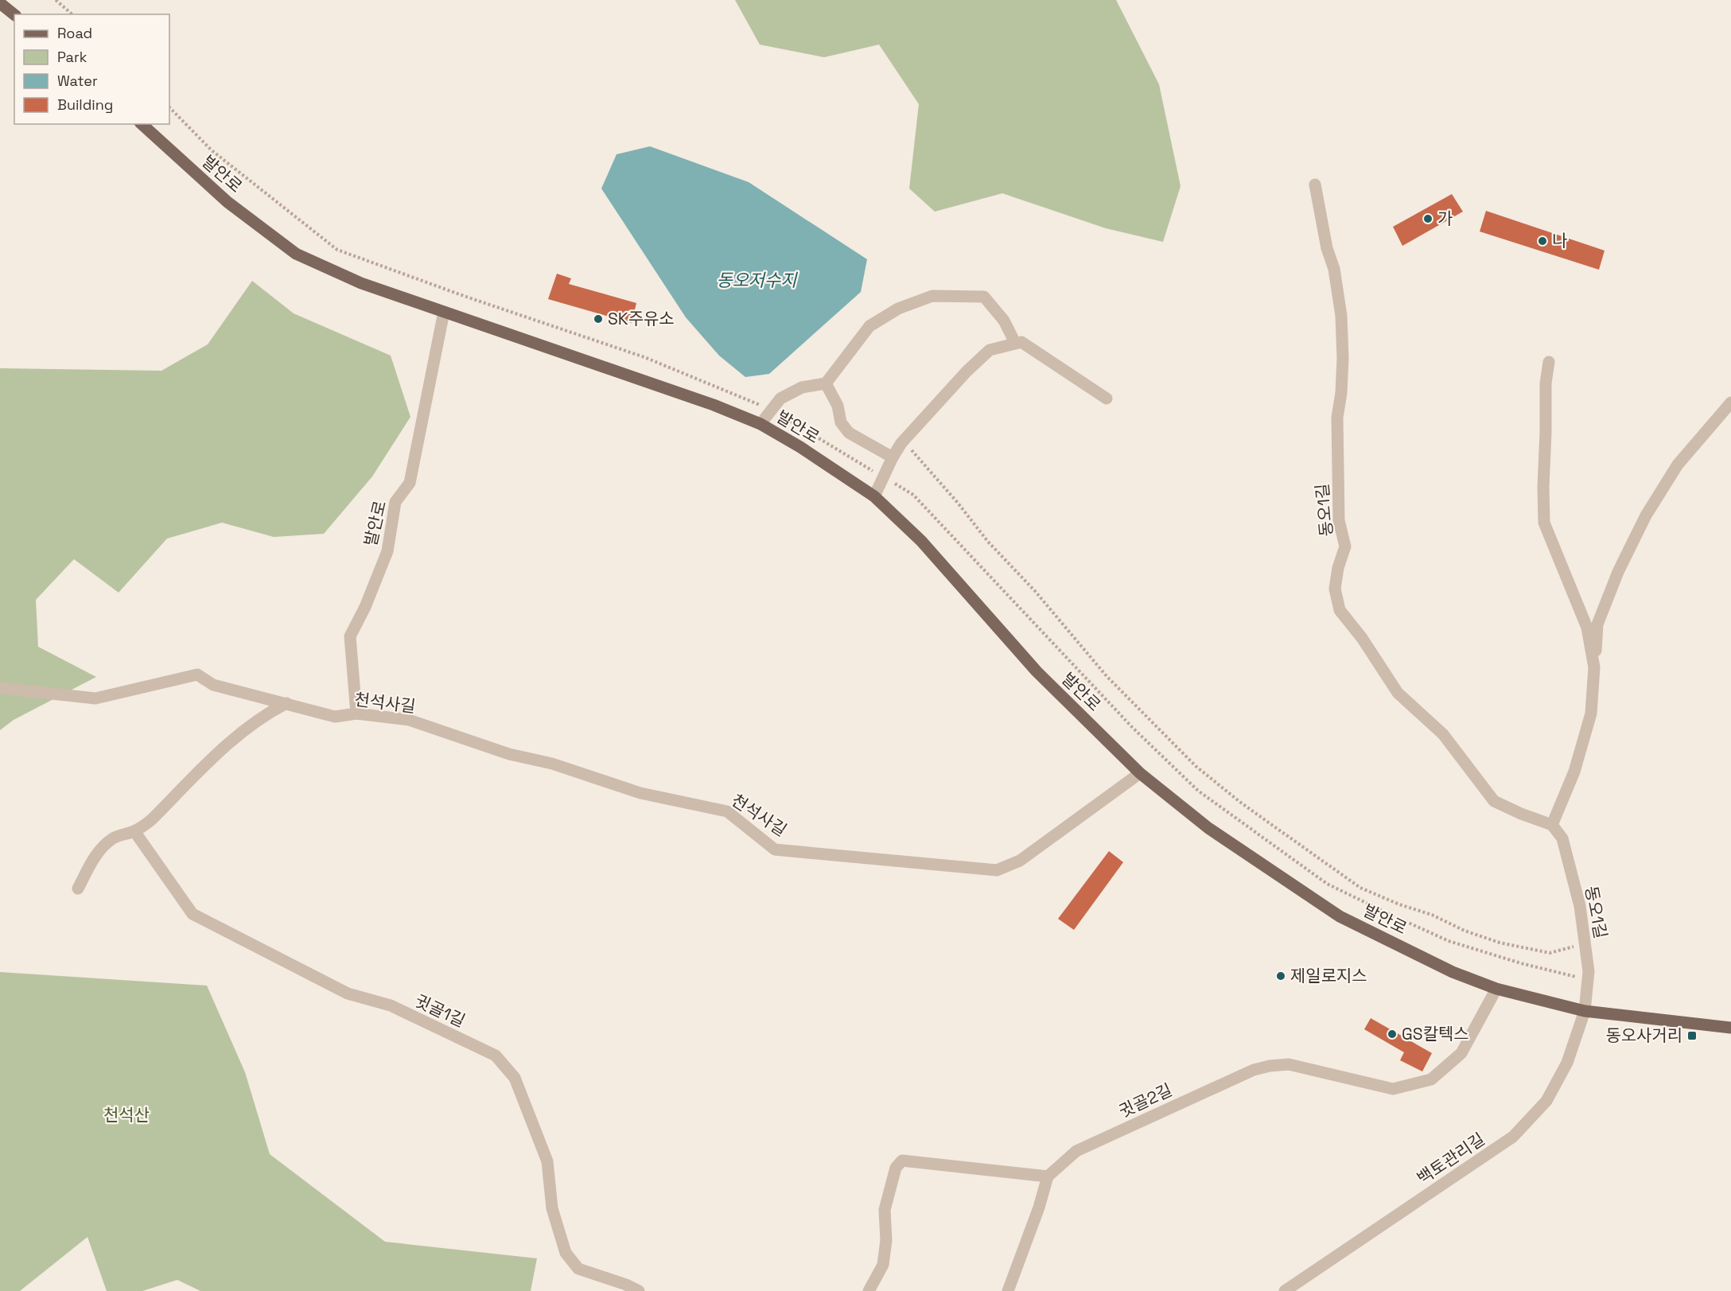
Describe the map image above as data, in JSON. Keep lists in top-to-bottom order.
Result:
{
  "streets": {
    "main road": ["발안로"],
    "street": [
      "동오1길",
      "천석사길",
      "귓골1길",
      "귓골2길",
      "백토관리길"
    ]
  },
  "crossings": [
    ["발안로", "동오1길"],
    ["발안로", "천석사길"],
    ["발안로", "귓골2길"],
    ["발안로", "백토관리길"],
    ["동오1길", "백토관리길"]
  ],
  "water": ["동오저수지"],
  "parks": ["천석산"],
  "places": {
    "other": [
      "가",
      "나",
      "SK주유소",
      "제일로지스",
      "GS칼텍스"
    ],
    "transit": ["동오사거리"]
  },
  "legend": [
    "Road",
    "Park",
    "Water",
    "Building"
  ]
}
